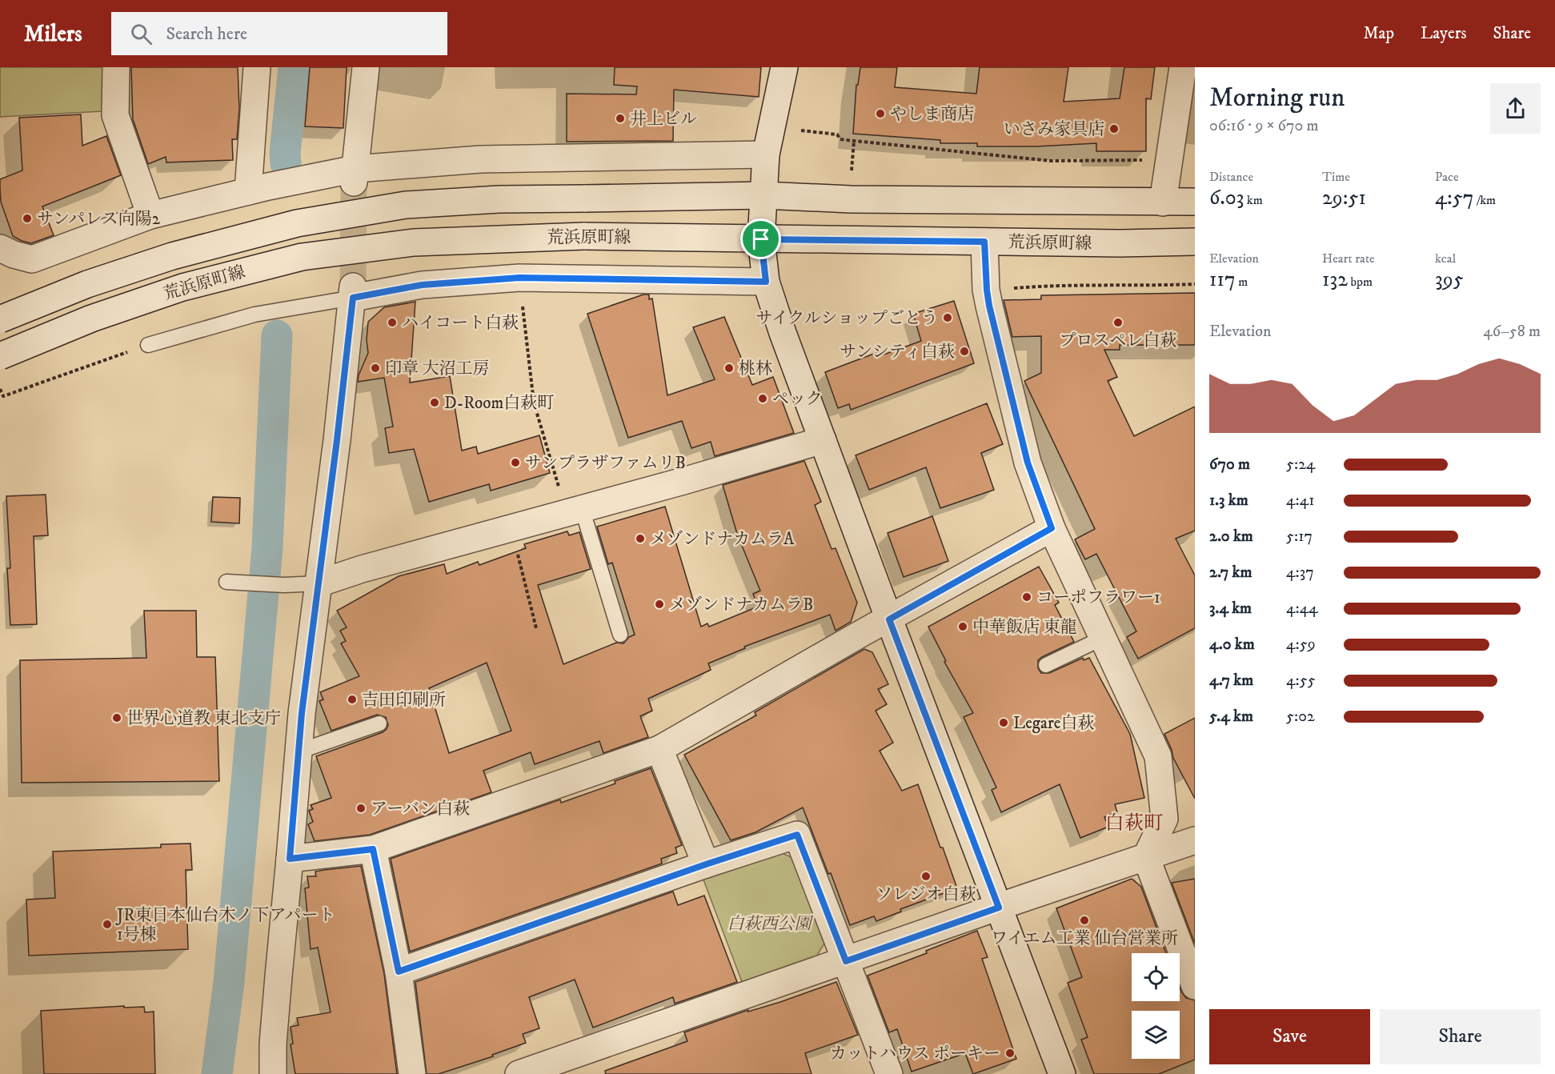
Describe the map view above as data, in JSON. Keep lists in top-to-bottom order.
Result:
{
  "streets": {
    "street": ["荒浜原町線"]
  },
  "districts": ["白萩町"],
  "parks": ["白萩西公園"],
  "places": [
    "やしま商店",
    "井上ビル",
    "いさみ家具店",
    "サンパレス向陽2",
    "サイクルショップごとう",
    "ハイコート白萩",
    "プロスペレ白萩",
    "サンシティ白萩",
    "印章 大沼工房",
    "桃林",
    "ペック",
    "D-Room白萩町",
    "サンプラザファムリB",
    "メゾンドナカムラA",
    "コーポフラワー1",
    "メゾンドナカムラB",
    "中華飯店 東龍",
    "吉田印刷所",
    "世界心道教 東北支庁",
    "Legare白萩",
    "アーバン白萩",
    "ソレジオ白萩",
    "ワイエム工業 仙台営業所",
    "JR東日本仙台木ノ下アパート 1号棟",
    "カットハウス ポーキー"
  ],
  "page": {
    "header": "Milers",
    "search": "Search here",
    "nav": ["Map", "Layers", "Share"],
    "heading": ["Morning run", "06:16 · 9 × 670 m"],
    "stats": [
      ["Distance", "6.03 km"],
      ["Time", "29:51"],
      ["Pace", "4:57 /km"],
      ["Elevation", "117 m"],
      ["Heart rate", "132 bpm"],
      ["kcal", "395"]
    ],
    "chart": ["Elevation", "46–58 m"],
    "list": [
      {
        "name": "670 m",
        "note": "5:24"
      },
      {
        "name": "1.3 km",
        "note": "4:41"
      },
      {
        "name": "2.0 km",
        "note": "5:17"
      },
      {
        "name": "2.7 km",
        "note": "4:37"
      },
      {
        "name": "3.4 km",
        "note": "4:44"
      },
      {
        "name": "4.0 km",
        "note": "4:59"
      },
      {
        "name": "4.7 km",
        "note": "4:55"
      },
      {
        "name": "5.4 km",
        "note": "5:02"
      }
    ],
    "buttons": ["Save", "Share"]
  }
}
